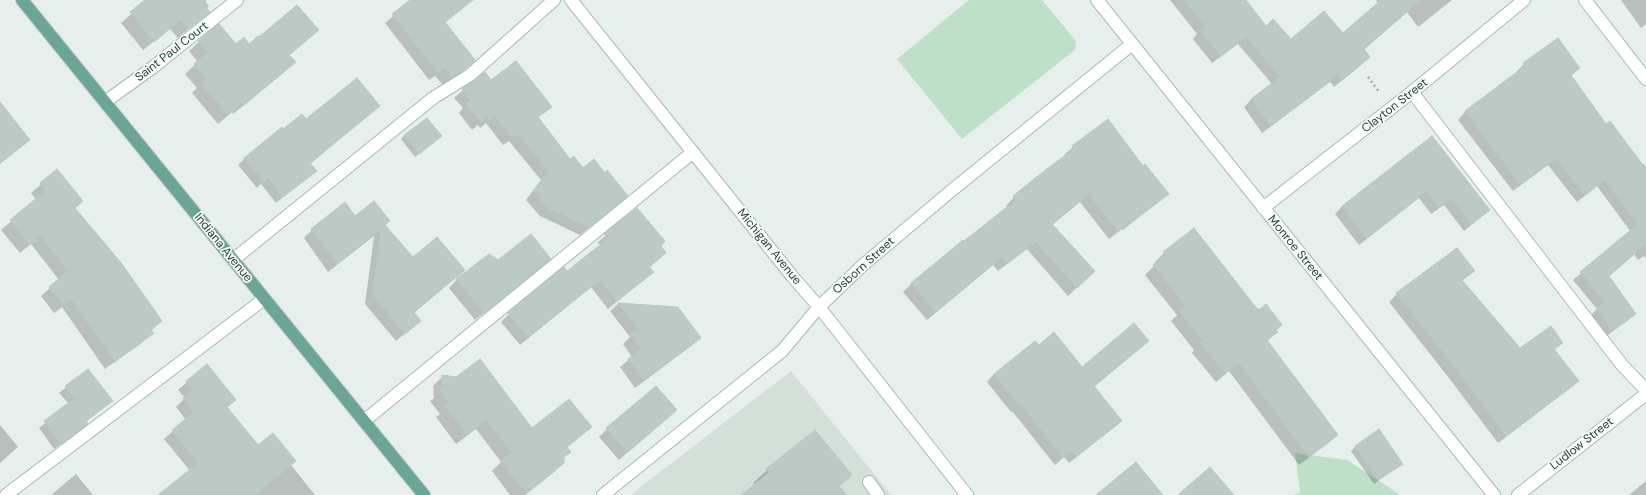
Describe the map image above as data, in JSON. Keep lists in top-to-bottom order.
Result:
{
  "streets": {
    "main road": ["Indiana Avenue"],
    "street": [
      "Saint Paul Court",
      "Clayton Street",
      "Michigan Avenue",
      "Monroe Street",
      "Osborn Street",
      "Ludlow Street"
    ]
  },
  "crossings": [
    ["Saint Paul Court", "Indiana Avenue"],
    ["Clayton Street", "Monroe Street"],
    ["Michigan Avenue", "Osborn Street"],
    ["Monroe Street", "Osborn Street"]
  ]
}
